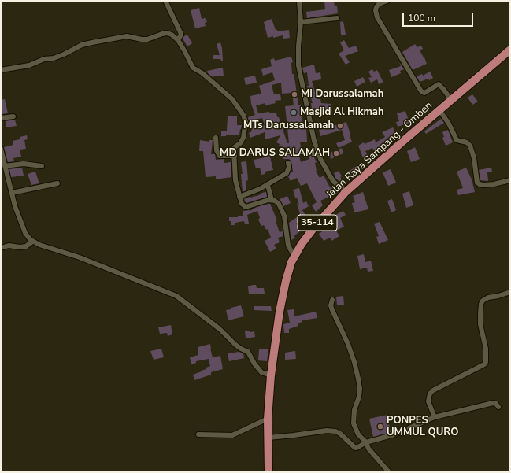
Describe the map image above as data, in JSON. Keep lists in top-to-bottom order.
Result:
{
  "streets": {
    "main road": ["Jalan Raya Sampang - Omben", "35-114"]
  },
  "places": [
    "MI Darussalamah",
    "Masjid Al Hikmah",
    "MTs Darussalamah",
    "MD DARUS SALAMAH",
    "PONPES UMMUL QURO"
  ],
  "scale_bar": "100 m"
}
